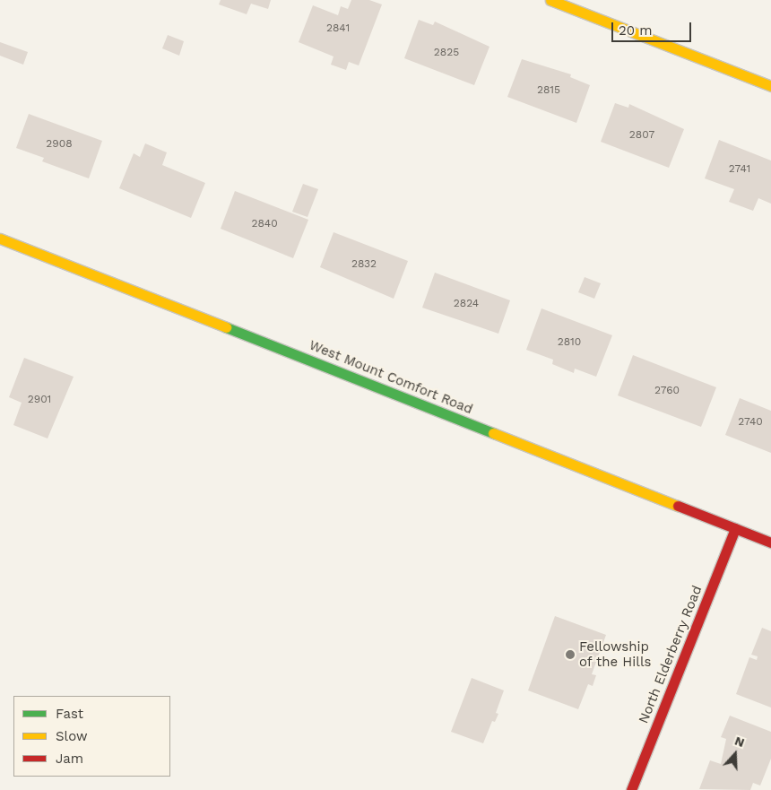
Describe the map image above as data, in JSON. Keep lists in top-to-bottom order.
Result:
{
  "streets": {
    "street": ["West Mount Comfort Road", "North Elderberry Road"]
  },
  "crossings": [
    ["West Mount Comfort Road", "North Elderberry Road"]
  ],
  "places": ["Fellowship of the Hills"],
  "house_numbers": [
    "2841",
    "2825",
    "2815",
    "2807",
    "2908",
    "2741",
    "2840",
    "2832",
    "2824",
    "2810",
    "2760",
    "2901",
    "2740"
  ],
  "legend": ["Fast", "Slow", "Jam"],
  "scale_bar": "20 m",
  "north": "top"
}
